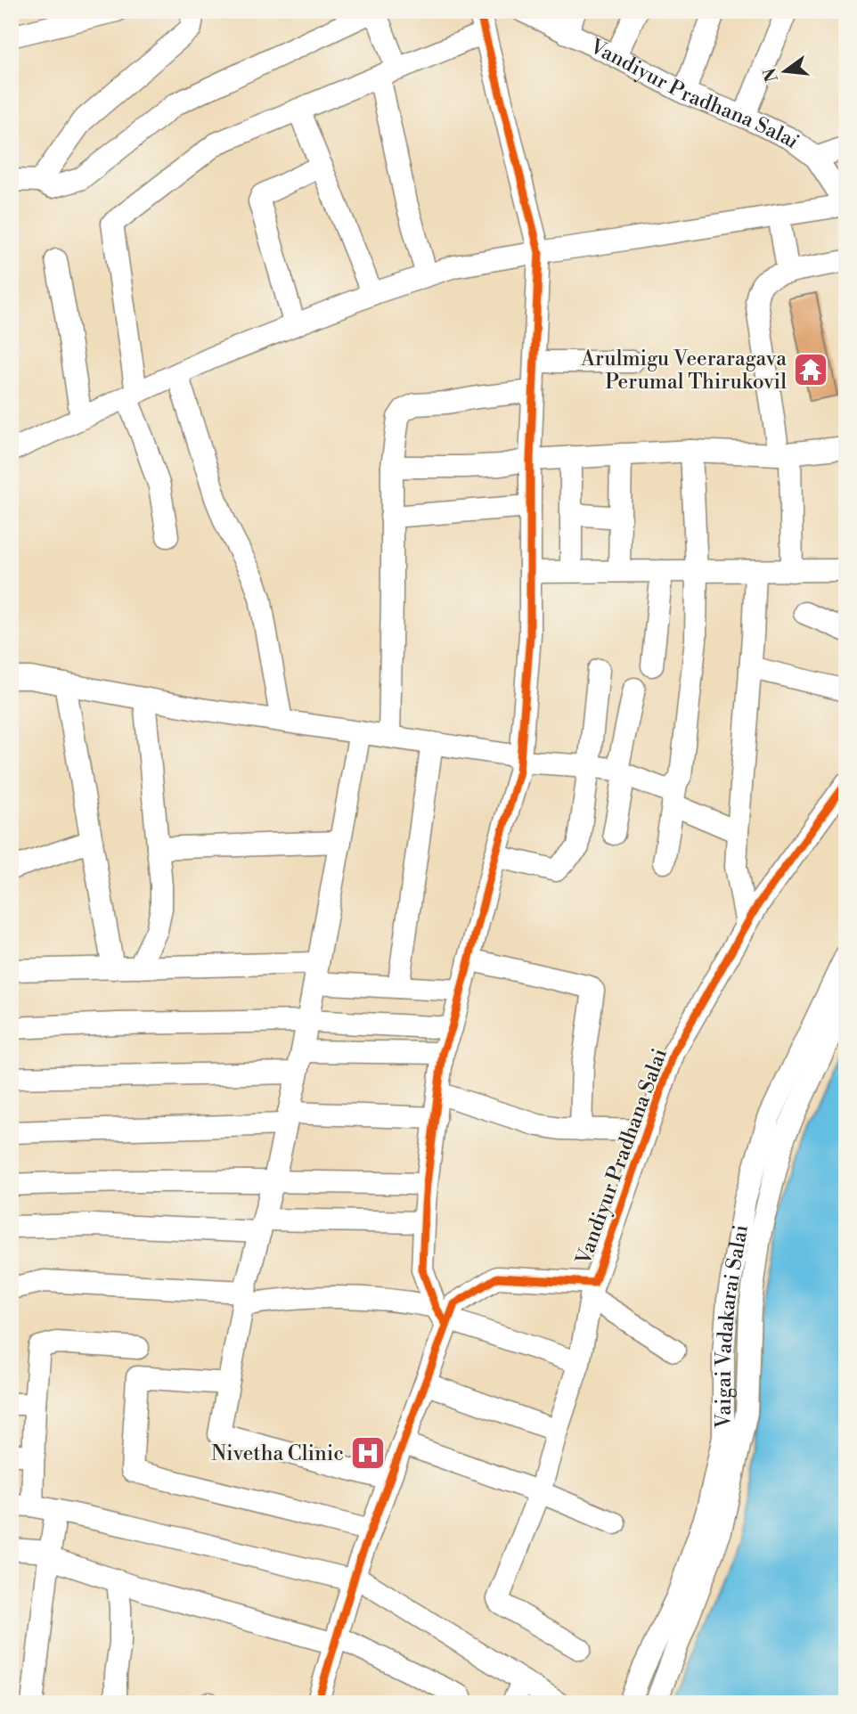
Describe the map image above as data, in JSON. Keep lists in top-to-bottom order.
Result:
{
  "streets": {
    "street": ["Vandiyur Pradhana Salai", "Vaigai Vadakarai Salai"]
  },
  "places": {
    "temple": ["Arulmigu Veeraragava Perumal Thirukovil"],
    "hospital": ["Nivetha Clinic"]
  },
  "north": "left"
}
